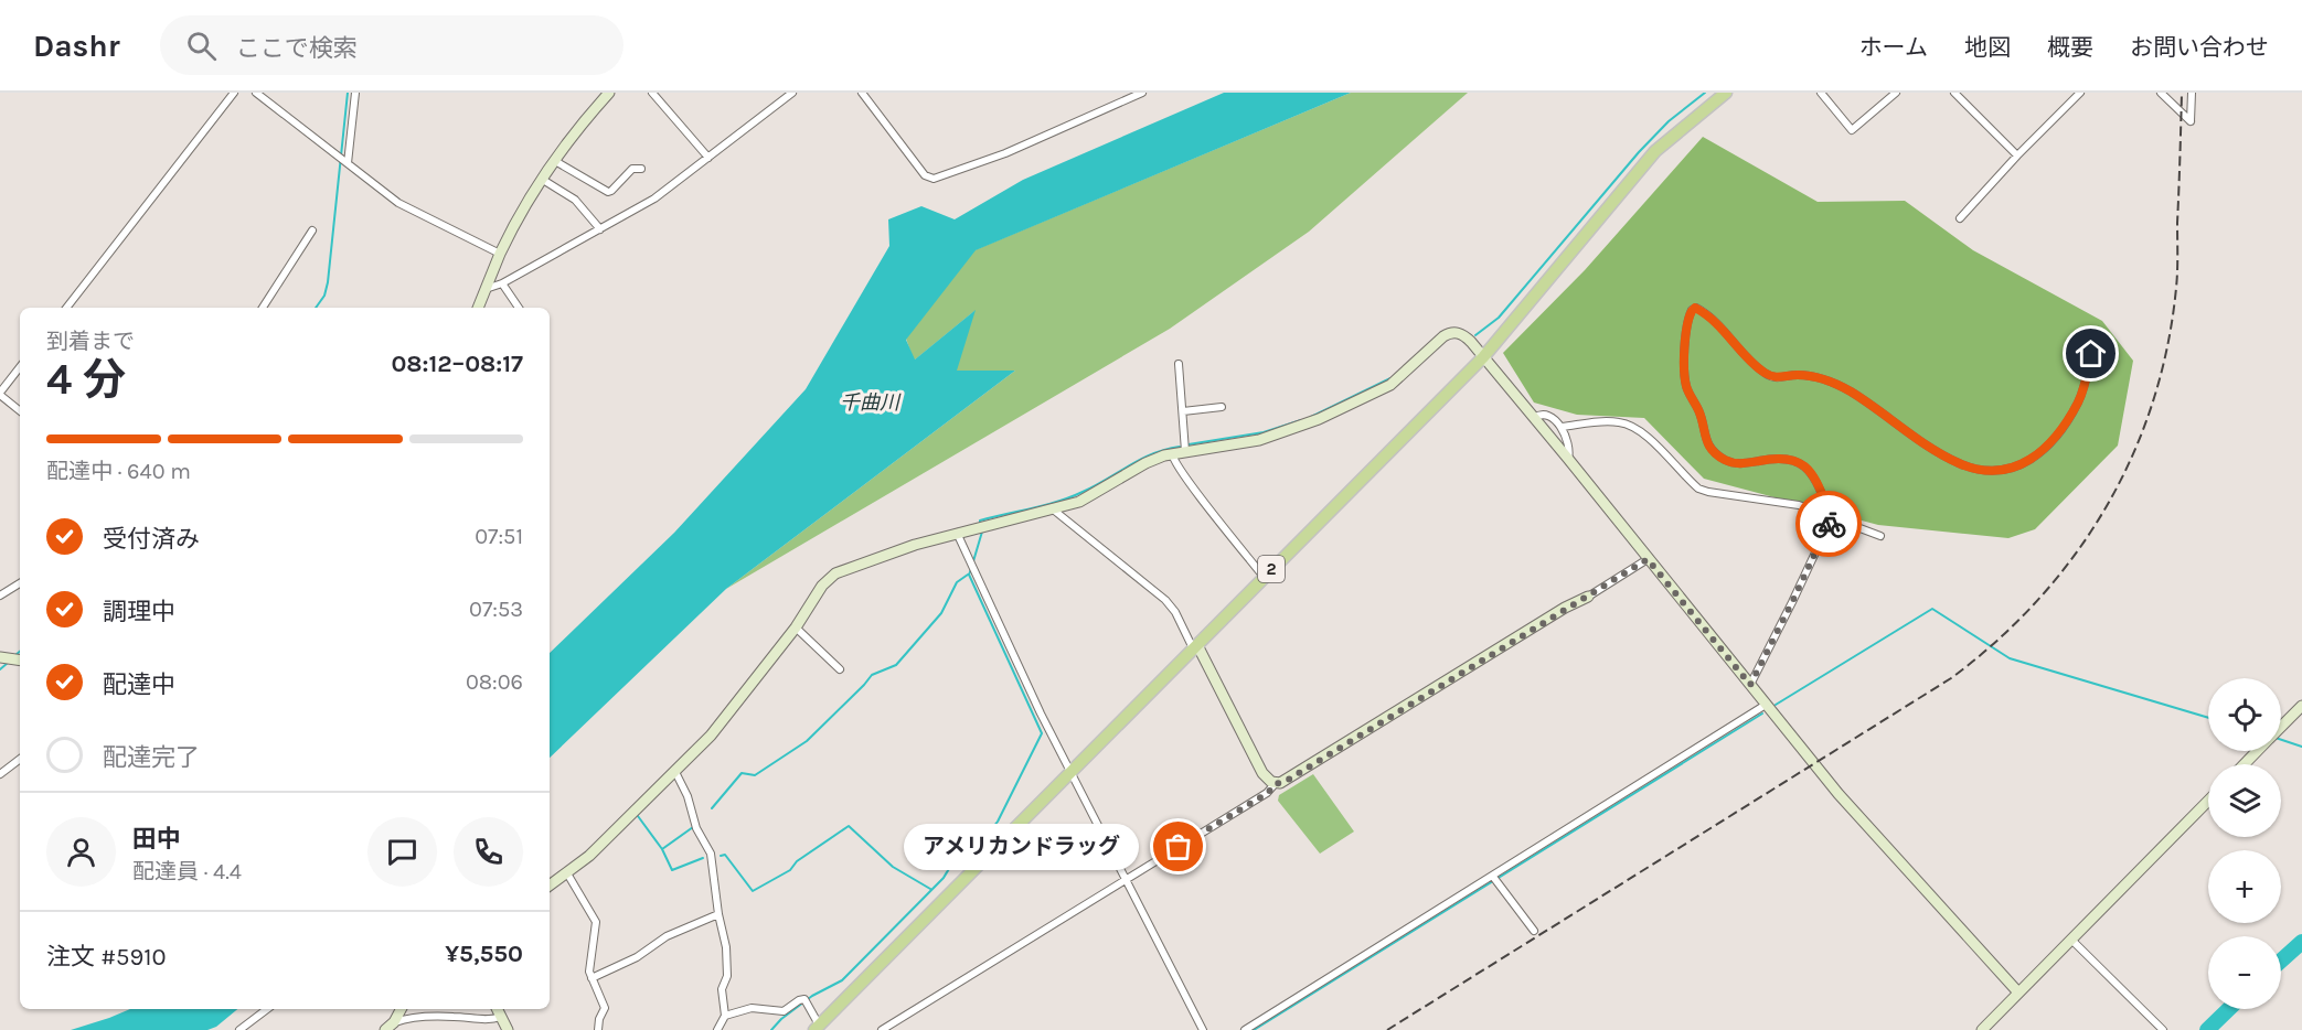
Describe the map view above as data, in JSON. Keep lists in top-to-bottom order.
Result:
{
  "streets": {
    "main road": ["2"]
  },
  "water": ["千曲川"],
  "places": ["アメリカンドラッグ"],
  "page": {
    "header": "Dashr",
    "search": "ここで検索",
    "nav": [
      "ホーム",
      "地図",
      "概要",
      "お問い合わせ"
    ],
    "heading": ["4 分", "到着まで", "08:12–08:17"],
    "panel": [
      "田中",
      "配達員 · 4.4",
      "注文 #5910",
      "¥5,550"
    ],
    "bar": "配達中 · 640 m",
    "list": [
      ["受付済み", "07:51"],
      ["調理中", "07:53"],
      ["配達中", "08:06"],
      "配達完了"
    ],
    "map_buttons": ["+", "−"],
    "bubble": "アメリカンドラッグ"
  }
}
